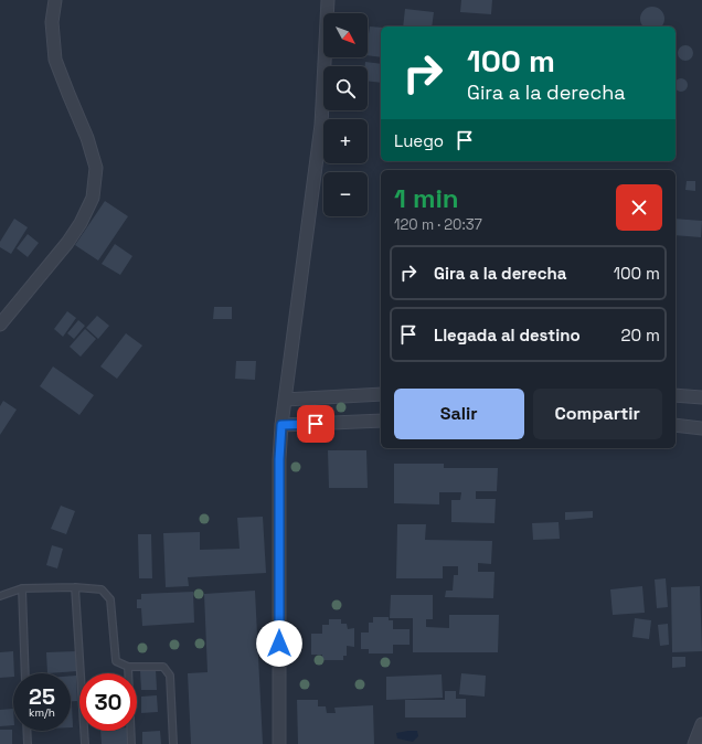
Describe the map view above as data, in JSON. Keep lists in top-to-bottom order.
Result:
{
  "north": "bottom right",
  "page": {
    "map_buttons": ["+", "−"],
    "turn": ["100 m", "Gira a la derecha"],
    "then": "Luego",
    "heading": ["1 min", "120 m · 20:37"],
    "list": [
      {
        "name": "Gira a la derecha",
        "value": "100 m"
      },
      {
        "name": "Llegada al destino",
        "value": "20 m"
      }
    ],
    "buttons": ["Salir", "Compartir"],
    "speed": "25 km/h",
    "limit": "30"
  }
}
